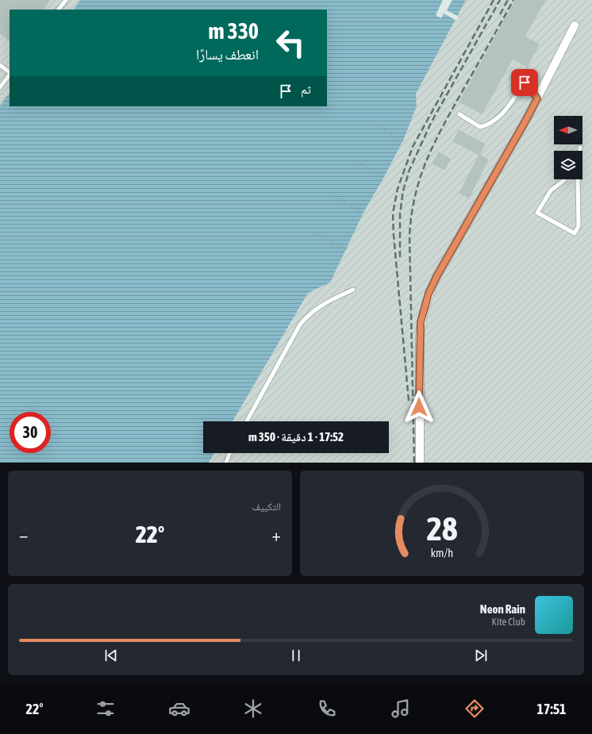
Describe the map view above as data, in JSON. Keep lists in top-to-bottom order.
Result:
{
  "north": "left",
  "page": {
    "turn": ["330 m", "انعطف يسارًا"],
    "then": "ثم",
    "limit": "30",
    "trip": "17:52 · 1 دقيقة · 350 m",
    "tile": "التكييف",
    "heat": ["−", "22°", "+"],
    "song": ["Neon Rain", "Kite Club"],
    "tabs": ["17:51", "22°"],
    "gauge": ["28", "km/h"]
  }
}
